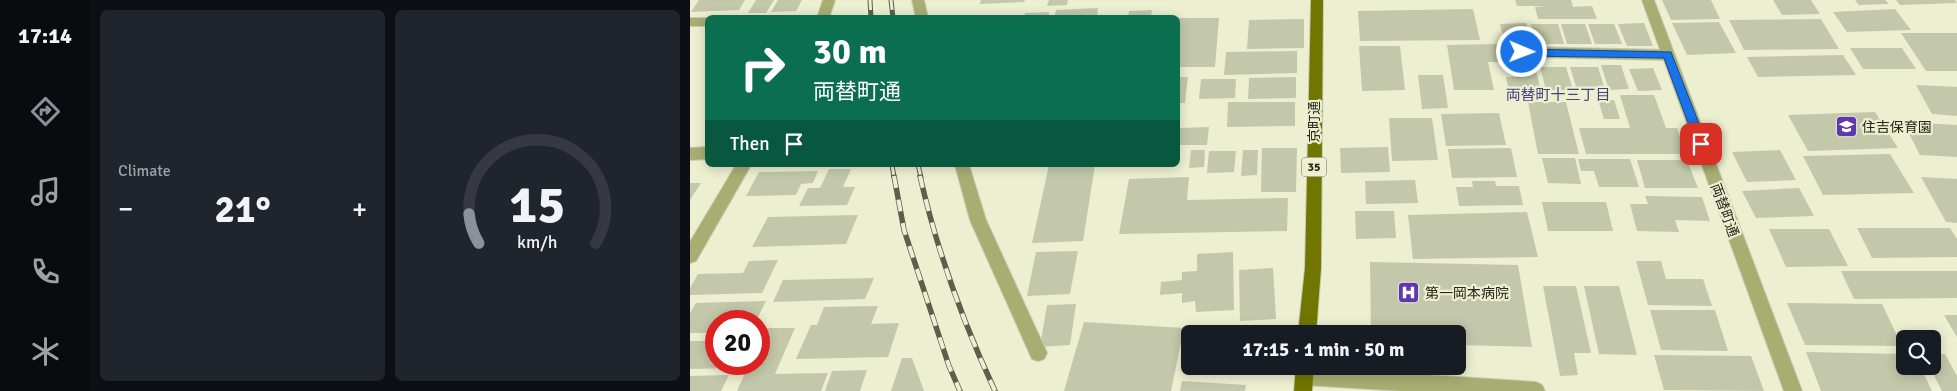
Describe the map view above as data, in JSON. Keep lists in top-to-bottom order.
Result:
{
  "streets": {
    "main road": ["京町通", "35"],
    "street": ["両替町通"]
  },
  "districts": ["両替町十三丁目"],
  "places": {
    "school or university": ["住吉保育園"],
    "hospital": ["第一岡本病院"]
  },
  "page": {
    "tabs": "17:14",
    "tile": "Climate",
    "turn": ["30 m", "両替町通"],
    "then": "Then",
    "heat": ["−", "21°", "+"],
    "limit": "20",
    "trip": "17:15 · 1 min · 50 m",
    "gauge": ["15", "km/h"]
  }
}
